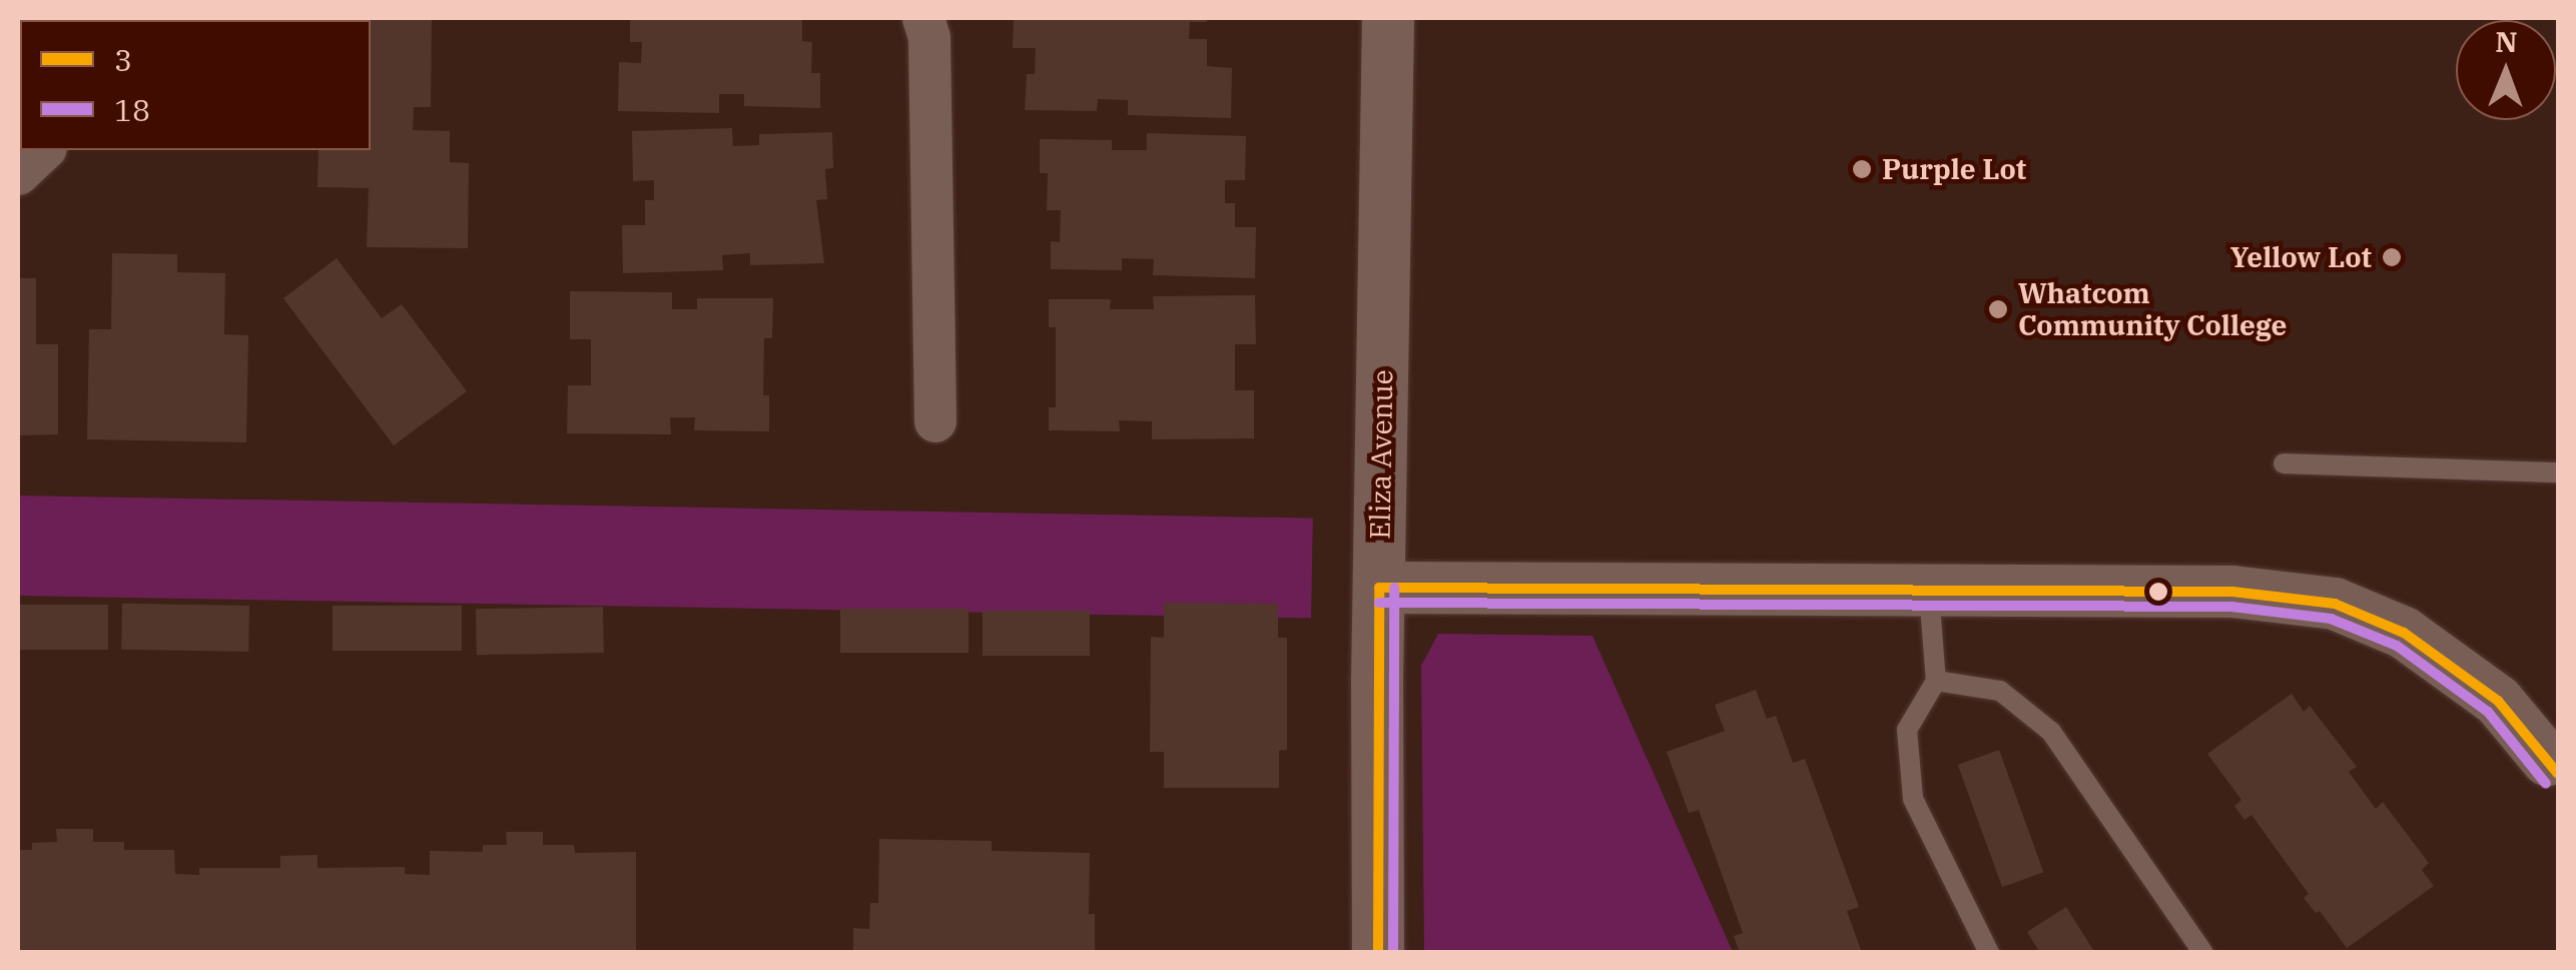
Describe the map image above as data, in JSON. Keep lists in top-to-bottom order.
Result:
{
  "streets": {
    "street": ["Eliza Avenue"]
  },
  "places": ["Purple Lot", "Yellow Lot", "Whatcom Community College"],
  "lines": ["transit line 3", "transit line 18"],
  "legend": ["3", "18"],
  "north": "top"
}
